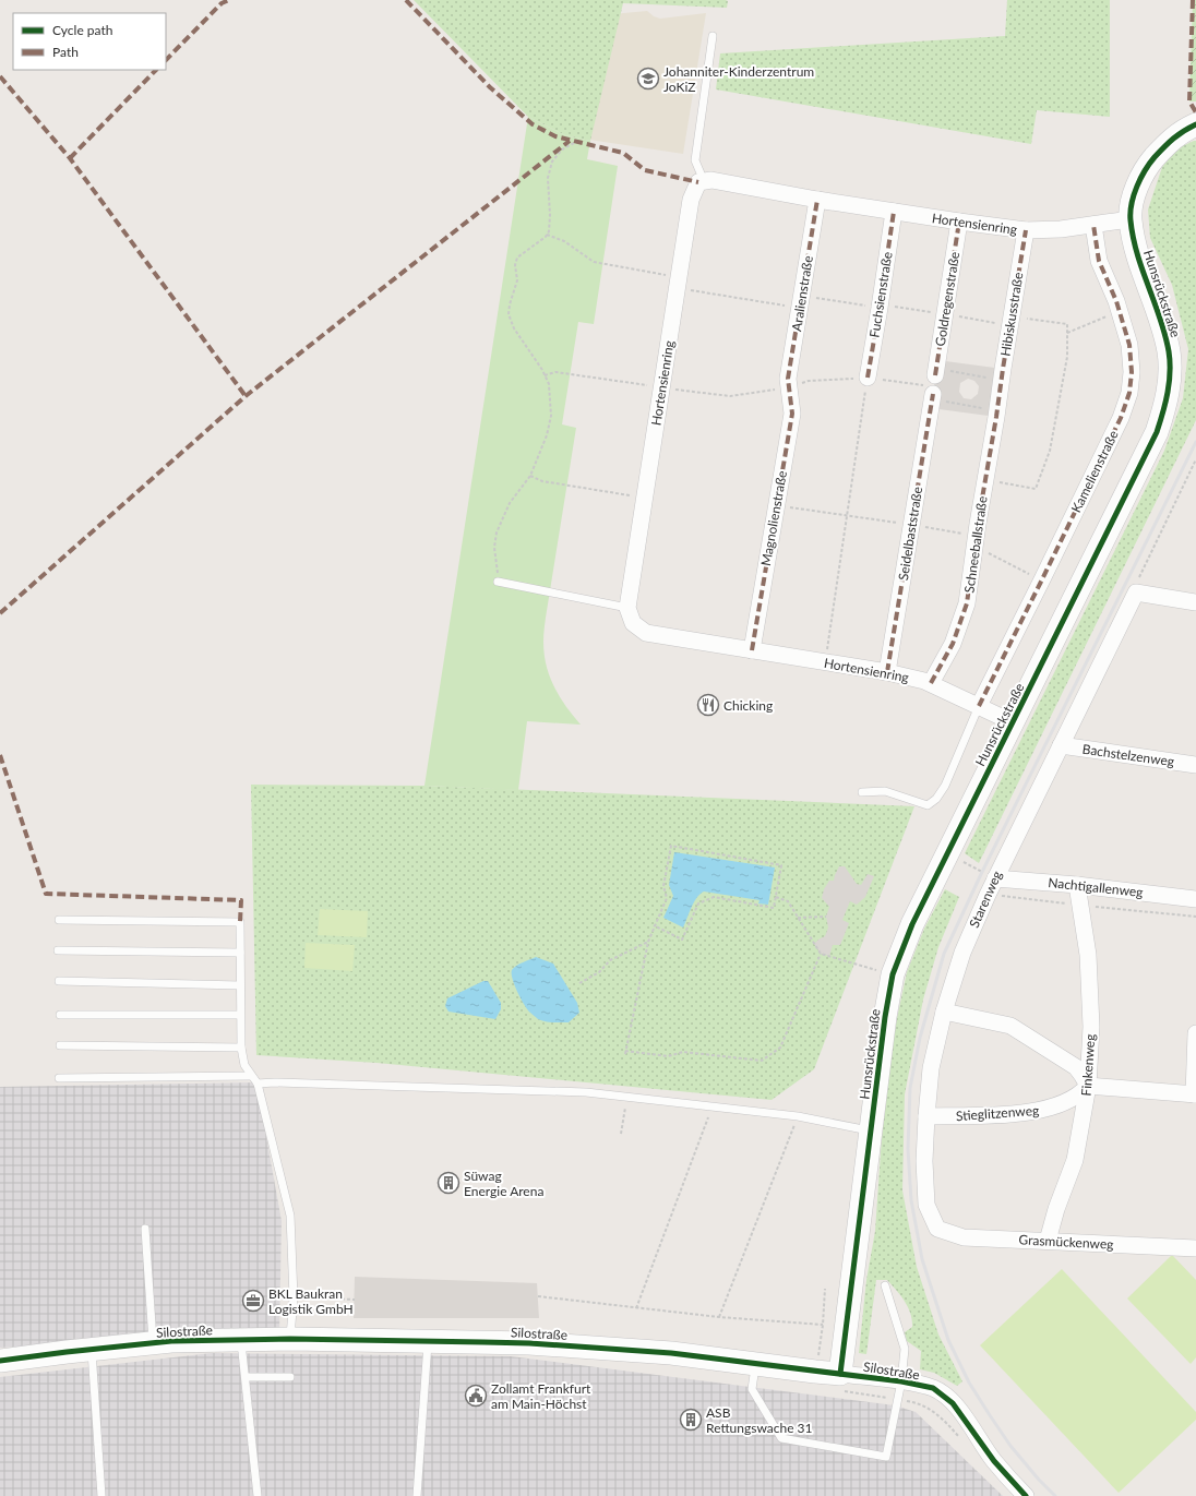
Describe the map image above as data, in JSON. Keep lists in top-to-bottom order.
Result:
{
  "streets": {
    "main road": ["Hunsrückstraße", "Silostraße"],
    "street": [
      "Hortensienring",
      "Aralienstraße",
      "Fuchsienstraße",
      "Goldregenstraße",
      "Hibiskusstraße",
      "Kamelienstraße",
      "Magnolienstraße",
      "Seidelbaststraße",
      "Schneeballstraße",
      "Bachstelzenweg",
      "Nachtigallenweg",
      "Starenweg",
      "Finkenweg",
      "Stieglitzenweg",
      "Grasmückenweg"
    ]
  },
  "crossings": [
    ["Hortensienring", "Aralienstraße"],
    ["Hortensienring", "Hunsrückstraße"],
    ["Hortensienring", "Fuchsienstraße"],
    ["Hortensienring", "Goldregenstraße"],
    ["Hortensienring", "Hibiskusstraße"],
    ["Hortensienring", "Kamelienstraße"],
    ["Hortensienring", "Magnolienstraße"],
    ["Hortensienring", "Seidelbaststraße"],
    ["Hortensienring", "Schneeballstraße"],
    ["Aralienstraße", "Magnolienstraße"],
    ["Hunsrückstraße", "Silostraße"],
    ["Goldregenstraße", "Seidelbaststraße"],
    ["Hibiskusstraße", "Schneeballstraße"],
    ["Bachstelzenweg", "Starenweg"],
    ["Nachtigallenweg", "Starenweg"],
    ["Nachtigallenweg", "Finkenweg"],
    ["Starenweg", "Stieglitzenweg"],
    ["Starenweg", "Grasmückenweg"],
    ["Finkenweg", "Stieglitzenweg"],
    ["Finkenweg", "Grasmückenweg"]
  ],
  "places": {
    "school or university": ["Johanniter-Kinderzentrum JoKiZ"],
    "restaurant": ["Chicking"],
    "building": ["Süwag Energie Arena", "ASB Rettungswache 31"],
    "office": ["BKL Baukran Logistik GmbH"],
    "public building": ["Zollamt Frankfurt am Main-Höchst"]
  },
  "legend": ["Cycle path", "Path"]
}
